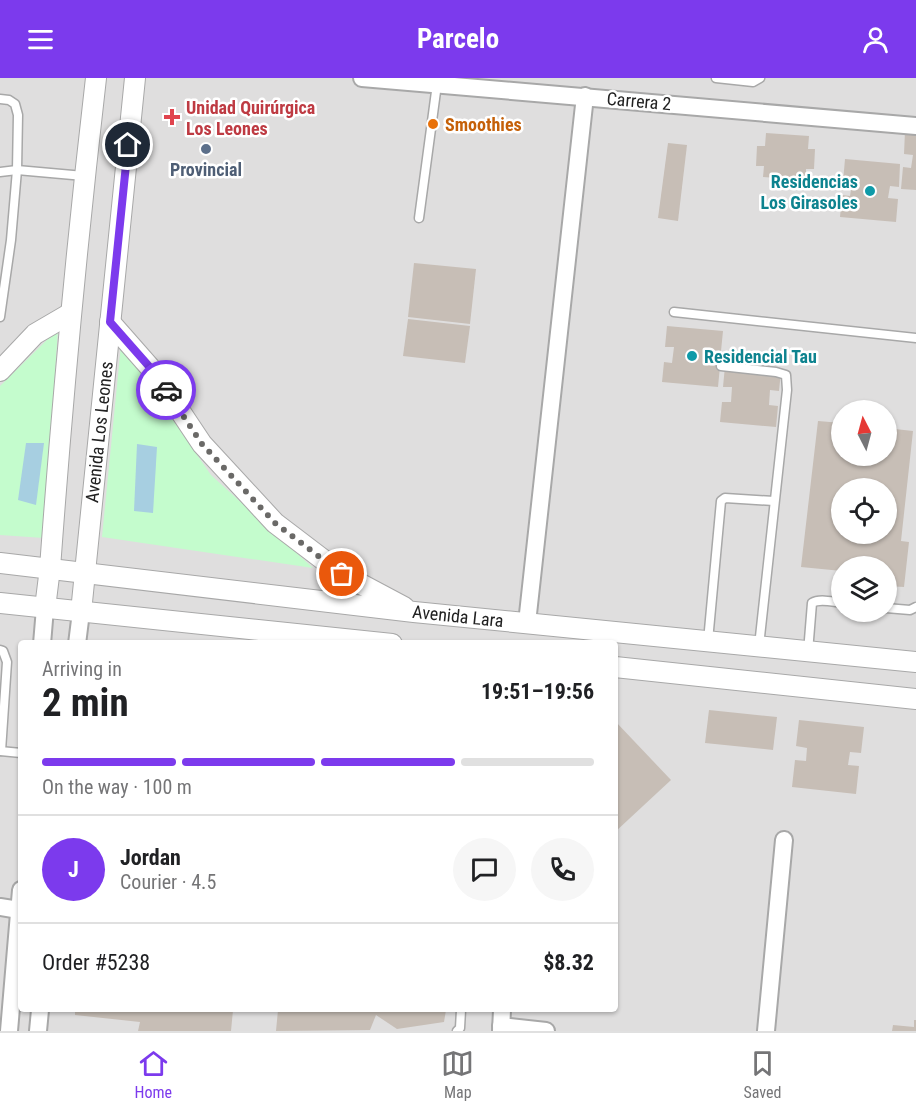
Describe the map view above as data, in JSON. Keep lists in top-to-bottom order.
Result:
{
  "streets": {
    "street": ["Carrera 2", "Avenida Los Leones", "Avenida Lara"]
  },
  "crossings": [
    ["Avenida Los Leones", "Avenida Lara"]
  ],
  "places": {
    "health": ["Unidad Quirúrgica Los Leones"],
    "other": [
      "Smoothies",
      "Provincial",
      "Residencias Los Girasoles",
      "Residencial Tau"
    ]
  },
  "north": "top",
  "page": {
    "header": "Parcelo",
    "heading": ["2 min", "Arriving in", "19:51–19:56"],
    "panel": [
      "Jordan",
      "Courier · 4.5",
      "Order #5238",
      "$8.32"
    ],
    "bar": "On the way · 100 m",
    "round": "J",
    "tabs": ["Home", "Map", "Saved"]
  }
}
